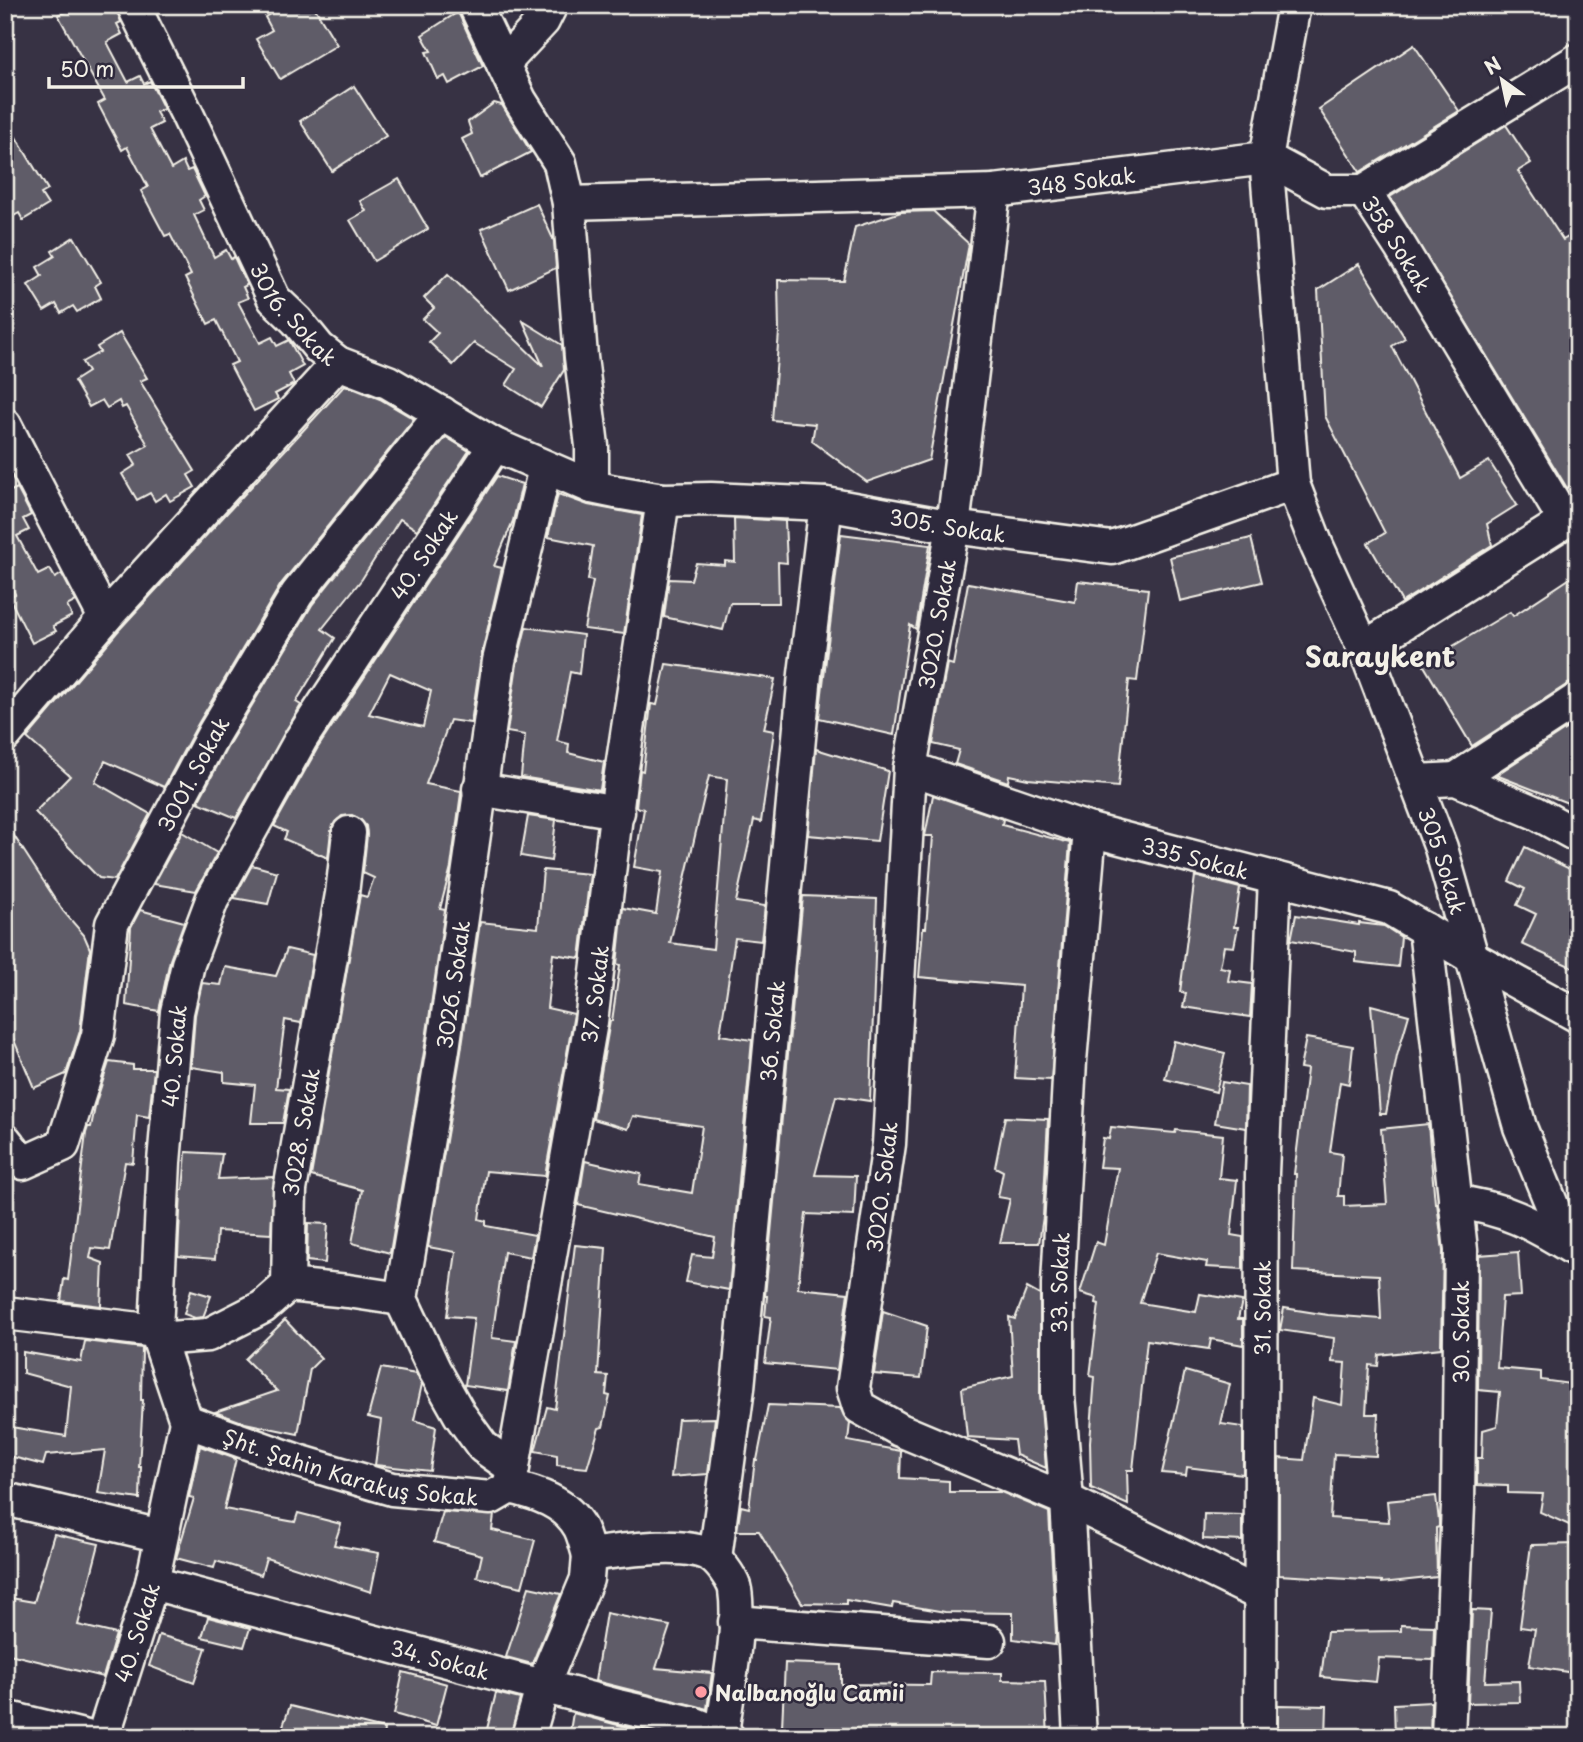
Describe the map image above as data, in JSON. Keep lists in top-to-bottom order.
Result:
{
  "streets": {
    "street": [
      "348 Sokak",
      "358 Sokak",
      "3016. Sokak",
      "305. Sokak",
      "40. Sokak",
      "3020. Sokak",
      "3001. Sokak",
      "335 Sokak",
      "305 Sokak",
      "3026. Sokak",
      "37. Sokak",
      "36. Sokak",
      "3028. Sokak",
      "33. Sokak",
      "31. Sokak",
      "30. Sokak",
      "Şht. Şahin Karakuş Sokak",
      "34. Sokak"
    ]
  },
  "crossings": [
    ["348 Sokak", "358 Sokak"],
    ["348 Sokak", "3020. Sokak"],
    ["3016. Sokak", "305. Sokak"],
    ["3016. Sokak", "40. Sokak"],
    ["3016. Sokak", "3001. Sokak"],
    ["3016. Sokak", "3026. Sokak"],
    ["305. Sokak", "3020. Sokak"],
    ["305. Sokak", "305 Sokak"],
    ["305. Sokak", "37. Sokak"],
    ["305. Sokak", "36. Sokak"],
    ["40. Sokak", "Şht. Şahin Karakuş Sokak"],
    ["40. Sokak", "34. Sokak"],
    ["3020. Sokak", "335 Sokak"],
    ["3020. Sokak", "33. Sokak"],
    ["3020. Sokak", "31. Sokak"],
    ["335 Sokak", "305 Sokak"],
    ["335 Sokak", "33. Sokak"],
    ["335 Sokak", "31. Sokak"],
    ["335 Sokak", "30. Sokak"],
    ["37. Sokak", "Şht. Şahin Karakuş Sokak"]
  ],
  "districts": ["Saraykent"],
  "places": ["Nalbanoğlu Camii"],
  "scale_bar": "50 m",
  "north": "top left"
}
